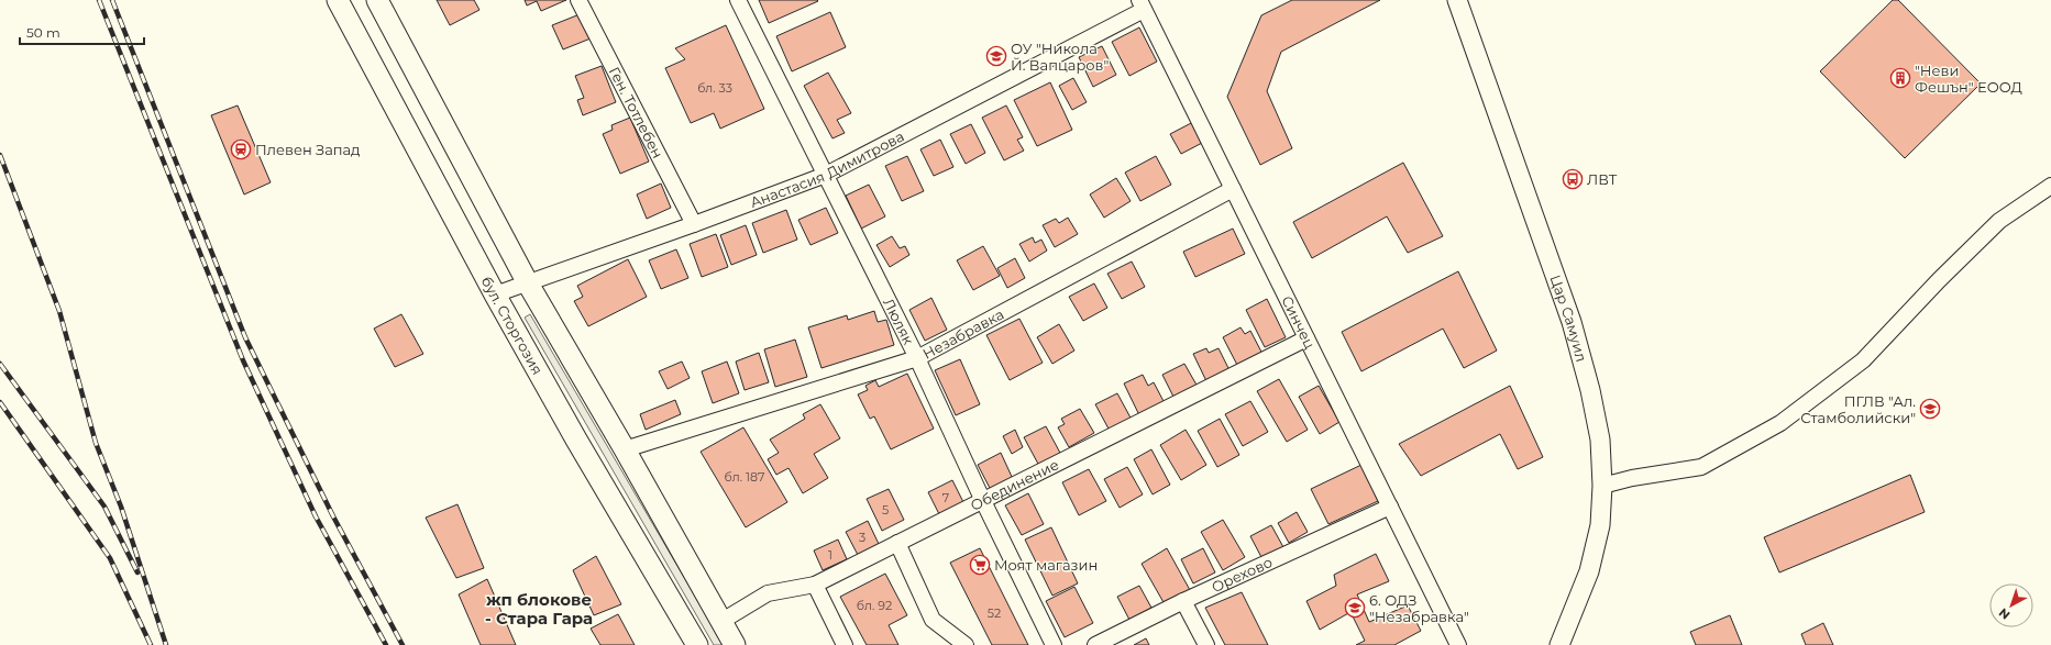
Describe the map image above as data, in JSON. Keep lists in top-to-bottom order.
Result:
{
  "streets": {
    "main road": ["бул. Сторгозия"],
    "street": [
      "Ген. Тотлебен",
      "Анастасия Димитрова",
      "Цар Самуил",
      "Люляк",
      "Синчец",
      "Незабравка",
      "Обединение",
      "Орехово"
    ]
  },
  "crossings": [
    ["Ген. Тотлебен", "Анастасия Димитрова"],
    ["Анастасия Димитрова", "Люляк"],
    ["Анастасия Димитрова", "Синчец"],
    ["Анастасия Димитрова", "бул. Сторгозия"],
    ["Люляк", "Незабравка"],
    ["Люляк", "Обединение"],
    ["Синчец", "Незабравка"],
    ["Синчец", "Обединение"],
    ["Синчец", "Орехово"]
  ],
  "districts": ["жп блокове - Стара Гара"],
  "places": {
    "school or university": ["ОУ \"Никола Й. Вапцаров\"", "ПГЛВ \"Ал. Стамболийски\"", "6. ОДЗ \"Незабравка\""],
    "building": ["\"Неви Фешън\" ЕООД"],
    "station": ["Плевен Запад"],
    "bus stop": ["ЛВТ"],
    "supermarket": ["Моят магазин"]
  },
  "house_numbers": [
    "бл. 33",
    "бл. 187",
    "7",
    "5",
    "3",
    "1",
    "бл. 92",
    "52"
  ],
  "scale_bar": "50 m",
  "north": "bottom left"
}
